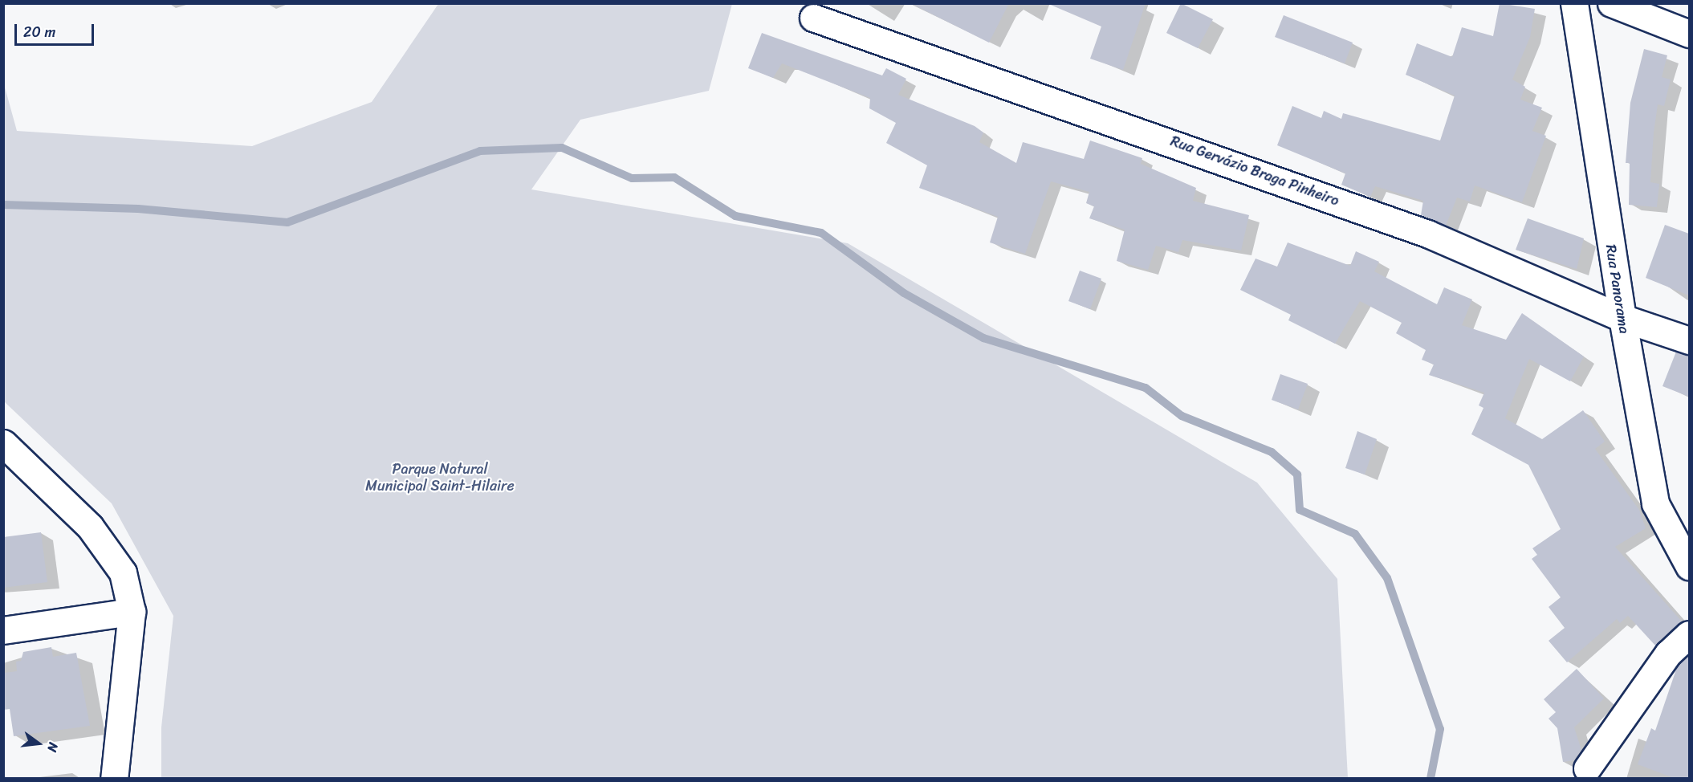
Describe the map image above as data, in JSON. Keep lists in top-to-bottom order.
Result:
{
  "streets": {
    "street": ["Rua Gervázio Braga Pinheiro", "Rua Panorama"]
  },
  "crossings": [
    ["Rua Gervázio Braga Pinheiro", "Rua Panorama"]
  ],
  "parks": ["Parque Natural Municipal Saint-Hilaire"],
  "scale_bar": "20 m",
  "north": "right"
}
